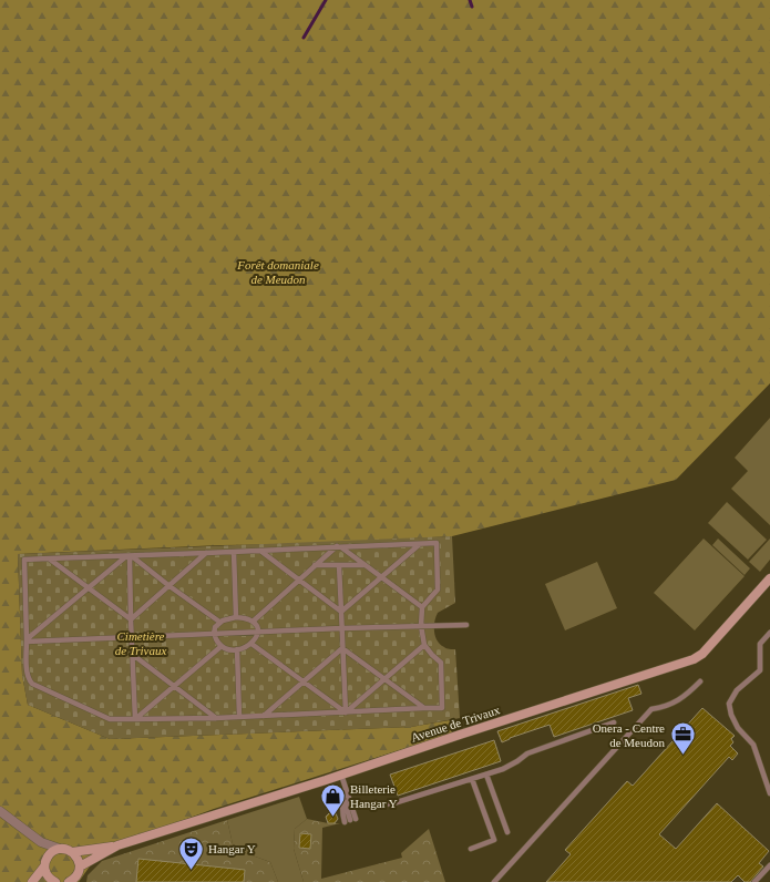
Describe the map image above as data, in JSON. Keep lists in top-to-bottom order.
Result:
{
  "streets": {
    "main road": ["Avenue de Trivaux"]
  },
  "parks": ["Forêt domaniale de Meudon", "Cimetière de Trivaux"],
  "places": {
    "office": ["Onera - Centre de Meudon"],
    "shop": ["Billeterie Hangar Y"],
    "theatre": ["Hangar Y"]
  }
}
